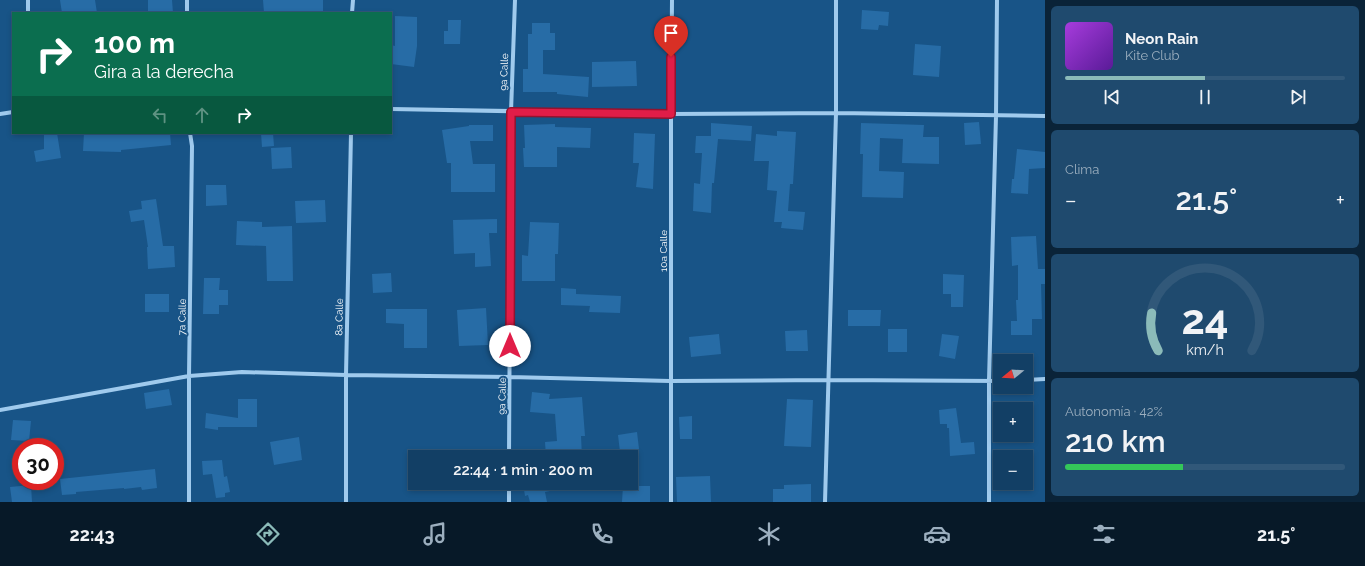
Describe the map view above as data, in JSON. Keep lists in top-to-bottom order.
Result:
{
  "streets": {
    "street": [
      "9a Calle",
      "10a Calle",
      "7a Calle",
      "8a Calle"
    ]
  },
  "north": "left",
  "page": {
    "turn": ["100 m", "Gira a la derecha"],
    "song": ["Neon Rain", "Kite Club"],
    "tile": [
      "Clima",
      ["Autonomía · 42%", "210 km"]
    ],
    "heat": ["−", "21.5°", "+"],
    "map_buttons": ["+", "−"],
    "limit": "30",
    "trip": "22:44 · 1 min · 200 m",
    "tabs": ["22:43", "21.5°"],
    "gauge": ["24", "km/h"]
  }
}
